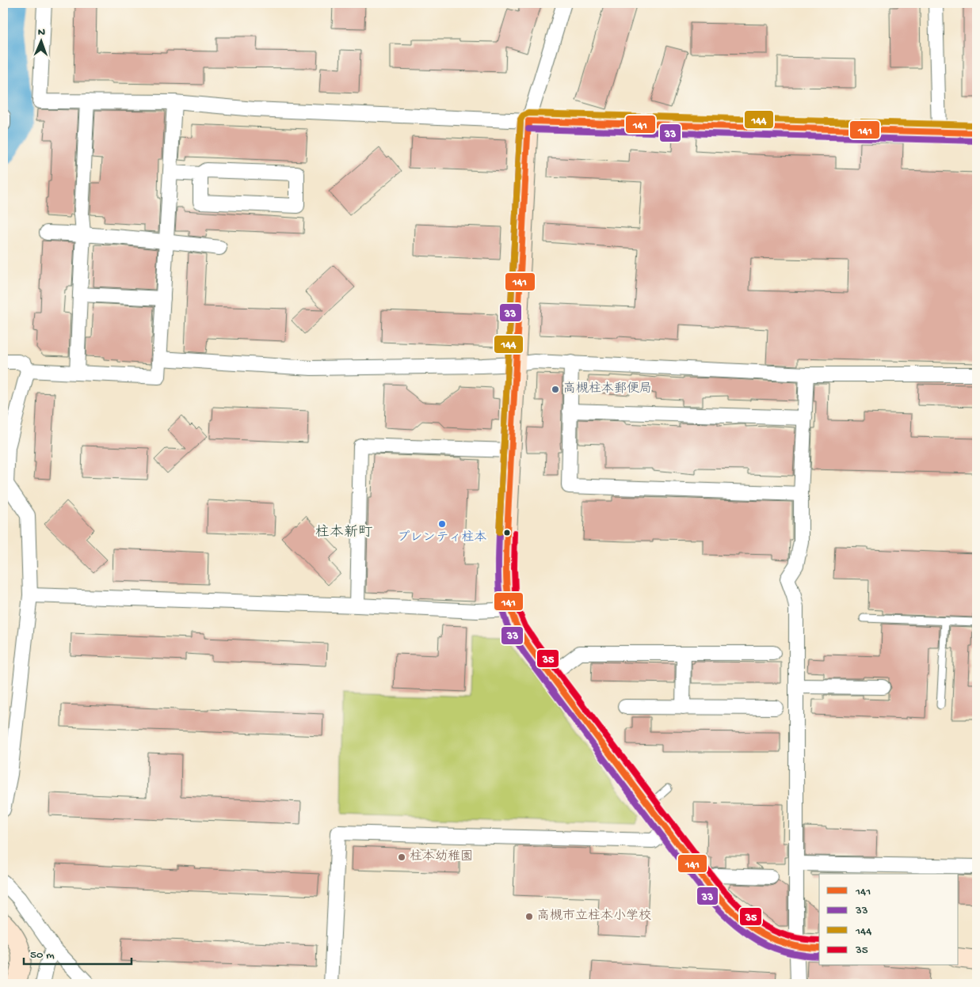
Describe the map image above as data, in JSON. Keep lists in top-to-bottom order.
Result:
{
  "districts": ["柱本新町"],
  "places": [
    "高槻柱本郵便局",
    "プレンティ柱本",
    "柱本幼稚園",
    "高槻市立柱本小学校"
  ],
  "lines": [
    "transit line 144",
    "transit line 33",
    "transit line 141",
    "transit line 35"
  ],
  "legend": [
    "141",
    "33",
    "144",
    "35"
  ],
  "scale_bar": "50 m",
  "north": "top"
}
